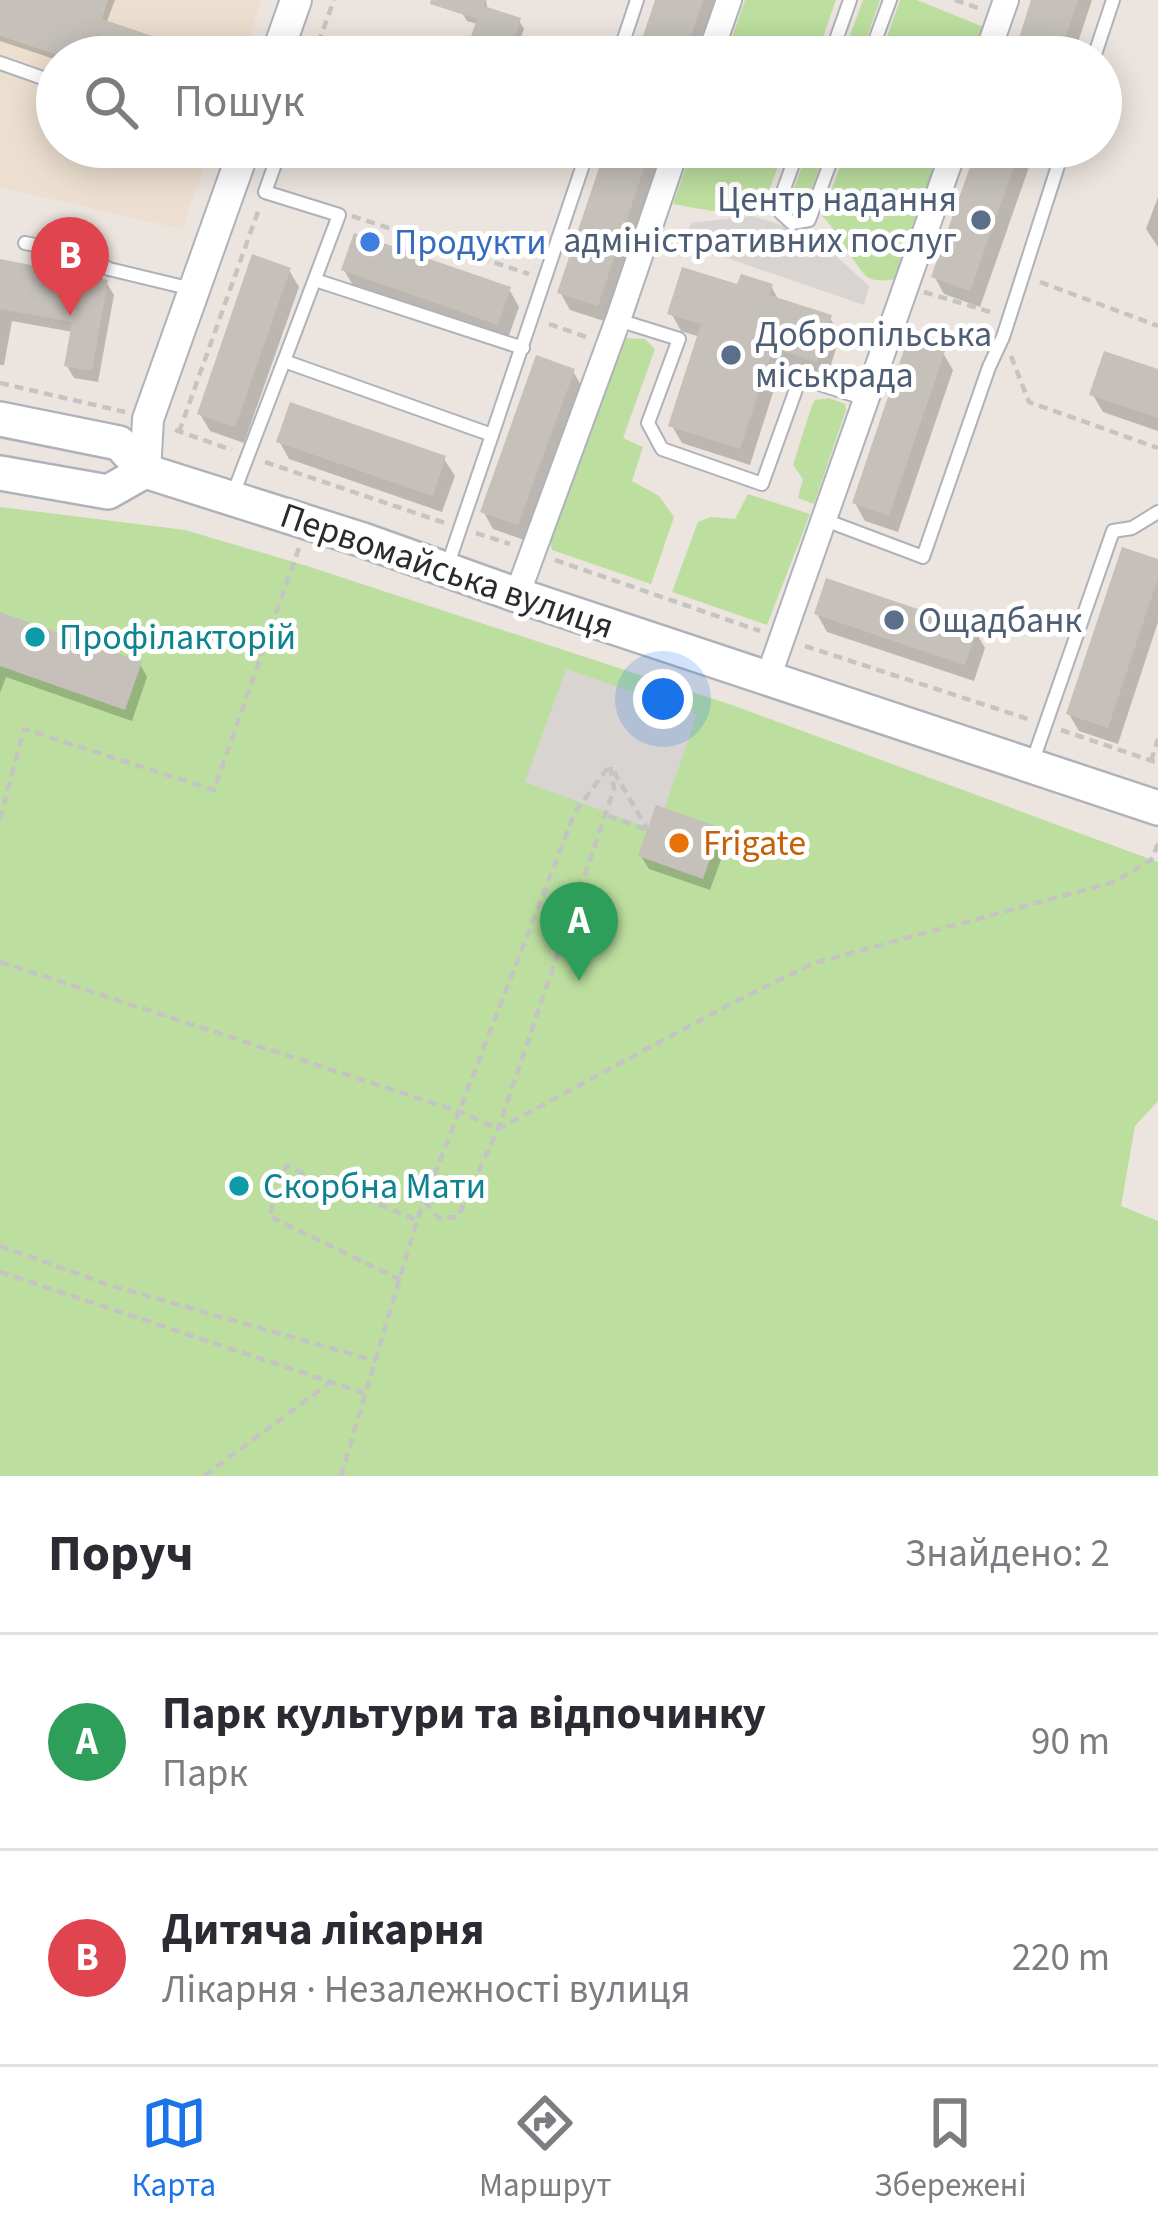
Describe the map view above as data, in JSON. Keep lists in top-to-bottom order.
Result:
{
  "streets": {
    "main road": ["Первомайська вулиця"]
  },
  "places": [
    "Центр надання адміністративних послуг",
    "Продукти",
    "Добропільська міськрада",
    "Ощадбанк",
    "Профілакторій",
    "Frigate",
    "Скорбна Мати"
  ],
  "page": {
    "search": "Пошук",
    "pins": ["B", "A"],
    "heading": ["Поруч", "Знайдено: 2"],
    "list": [
      {
        "mark": "A",
        "name": "Парк культури та відпочинку",
        "note": "Парк",
        "value": "90 m"
      },
      {
        "mark": "B",
        "name": "Дитяча лікарня",
        "note": "Лікарня · Незалежності вулиця",
        "value": "220 m"
      }
    ],
    "nav": ["Карта", "Маршрут", "Збережені"]
  }
}
